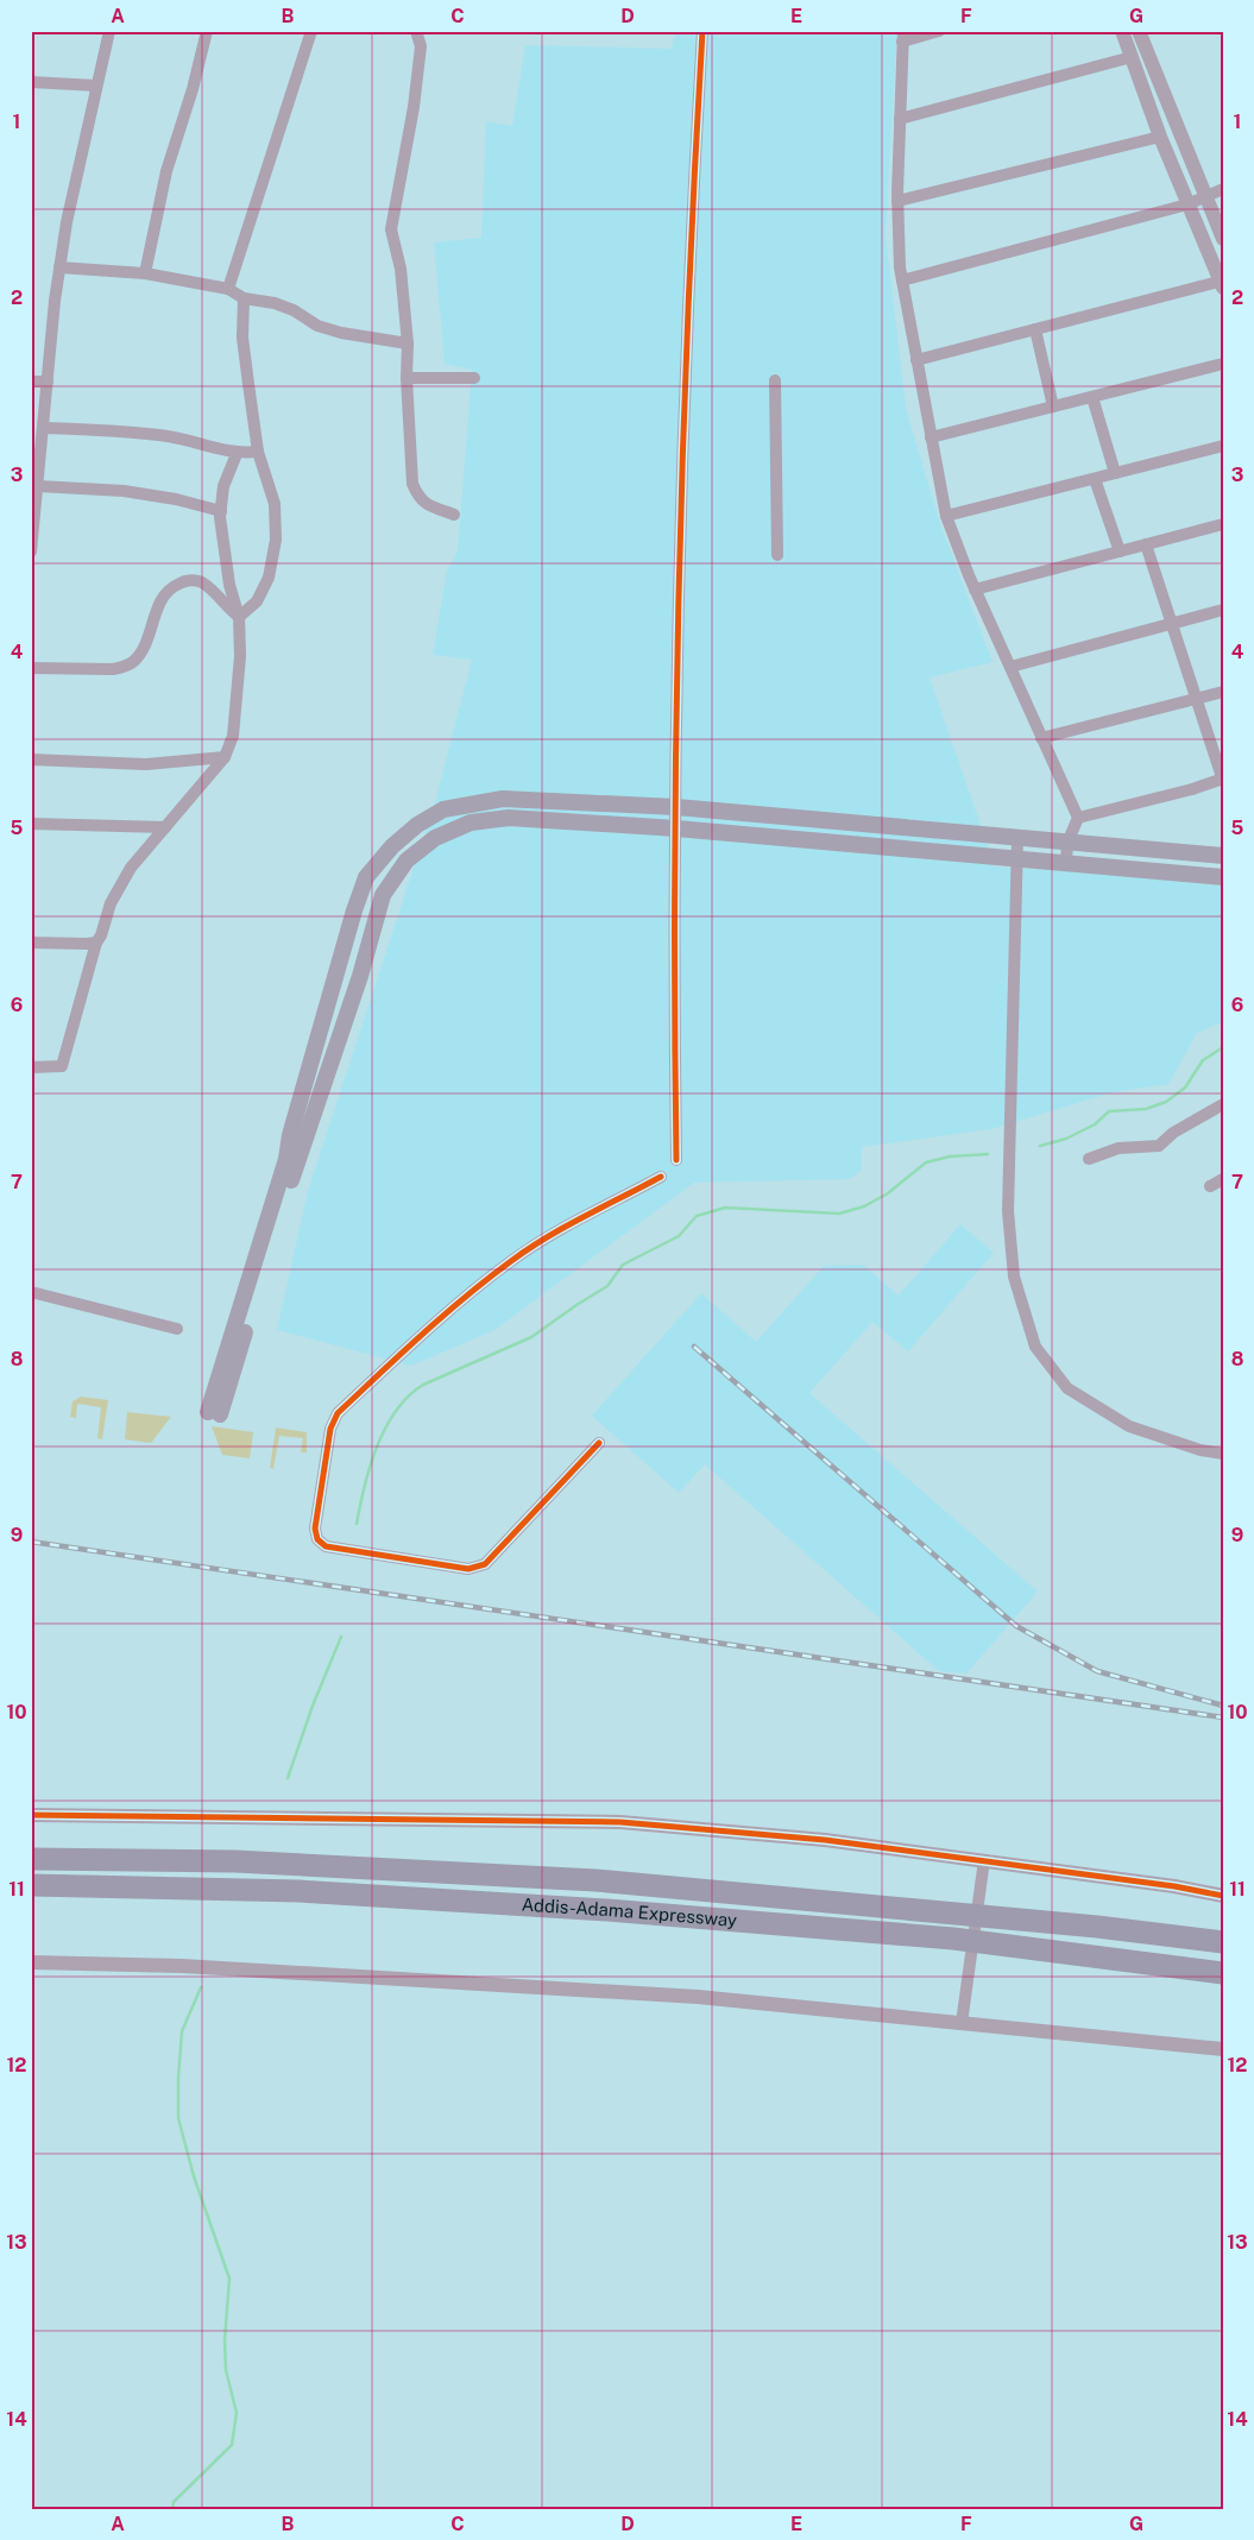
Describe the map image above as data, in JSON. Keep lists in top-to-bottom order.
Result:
{
  "streets": {
    "highway": ["Addis-Adama Expressway"]
  },
  "grid": {
    "columns": [
      "A",
      "B",
      "C",
      "D",
      "E",
      "F",
      "G"
    ],
    "rows": [
      "1",
      "2",
      "3",
      "4",
      "5",
      "6",
      "7",
      "8",
      "9",
      "10",
      "11",
      "12",
      "13",
      "14"
    ]
  }
}
